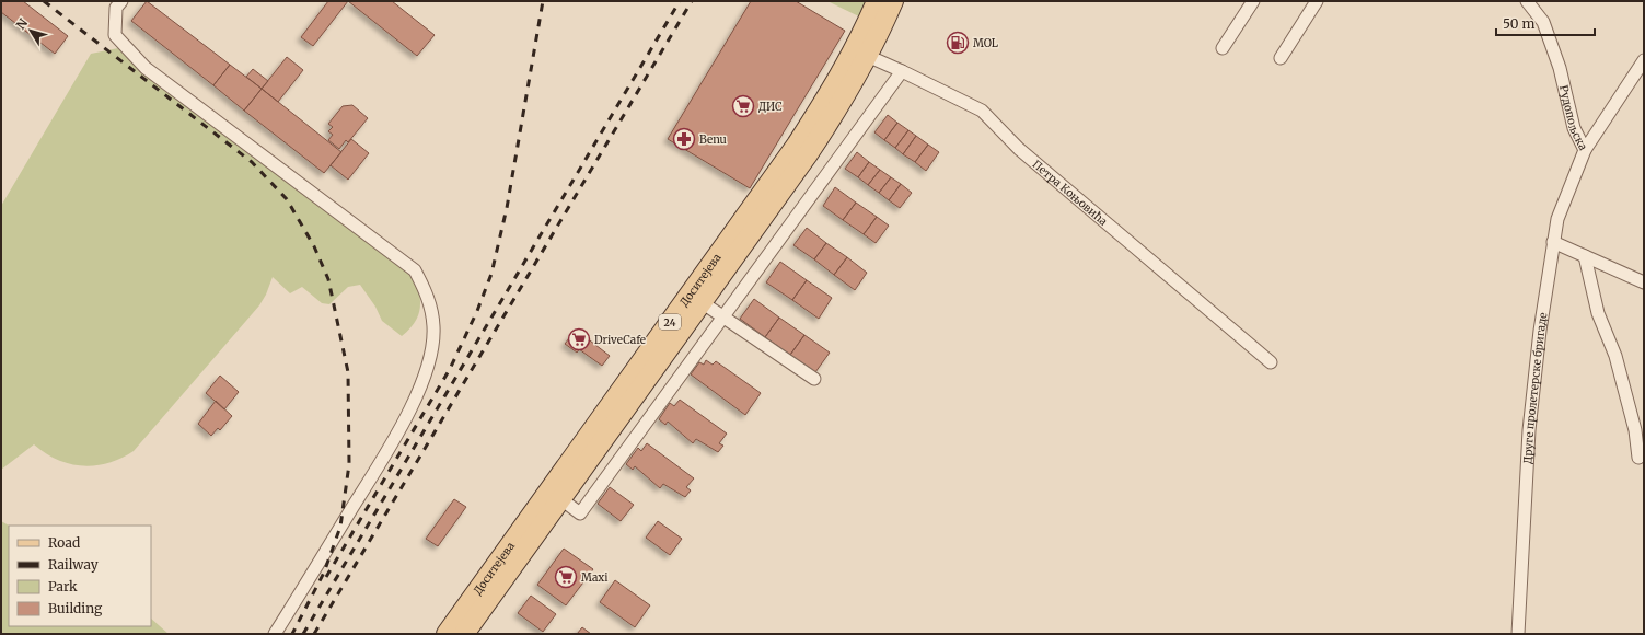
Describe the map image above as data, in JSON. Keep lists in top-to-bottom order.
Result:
{
  "streets": {
    "main road": ["Доситејева", "24"],
    "street": ["Рудопољска", "Петра Коњовића", "Друге пролетерске бригаде"]
  },
  "crossings": [
    ["Рудопољска", "Друге пролетерске бригаде"],
    ["Петра Коњовића", "Доситејева"]
  ],
  "places": {
    "fuel station": ["MOL"],
    "supermarket": ["ДИС", "DriveCafe", "Maxi"],
    "pharmacy": ["Benu"]
  },
  "legend": [
    "Road",
    "Railway",
    "Park",
    "Building"
  ],
  "scale_bar": "50 m",
  "north": "top left"
}
